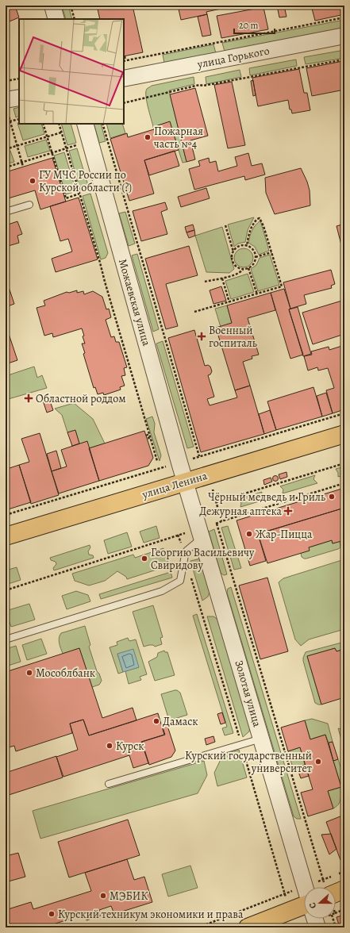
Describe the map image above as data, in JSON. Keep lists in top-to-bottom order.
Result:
{
  "streets": {
    "main road": ["улица Ленина"],
    "street": ["улица Горького", "Можаевская улица", "Золотая улица"]
  },
  "crossings": [
    ["Можаевская улица", "улица Ленина"],
    ["Можаевская улица", "Золотая улица"],
    ["улица Ленина", "Золотая улица"]
  ],
  "places": {
    "other": [
      "Пожарная часть №4",
      "ГУ МЧС России по Курской области (?)",
      "Чёрный медведь и Гриль",
      "Жар-Пицца",
      "Георгию Васильевичу Свиридову",
      "Мособлбанк",
      "Дамаск",
      "Курск",
      "Курский государственный университет",
      "МЭБИК",
      "Курский техникум экономики и права"
    ],
    "health": ["Военный госпиталь", "Областной роддом", "Дежурная аптека"]
  },
  "scale_bar": "20 m",
  "north": "left"
}
